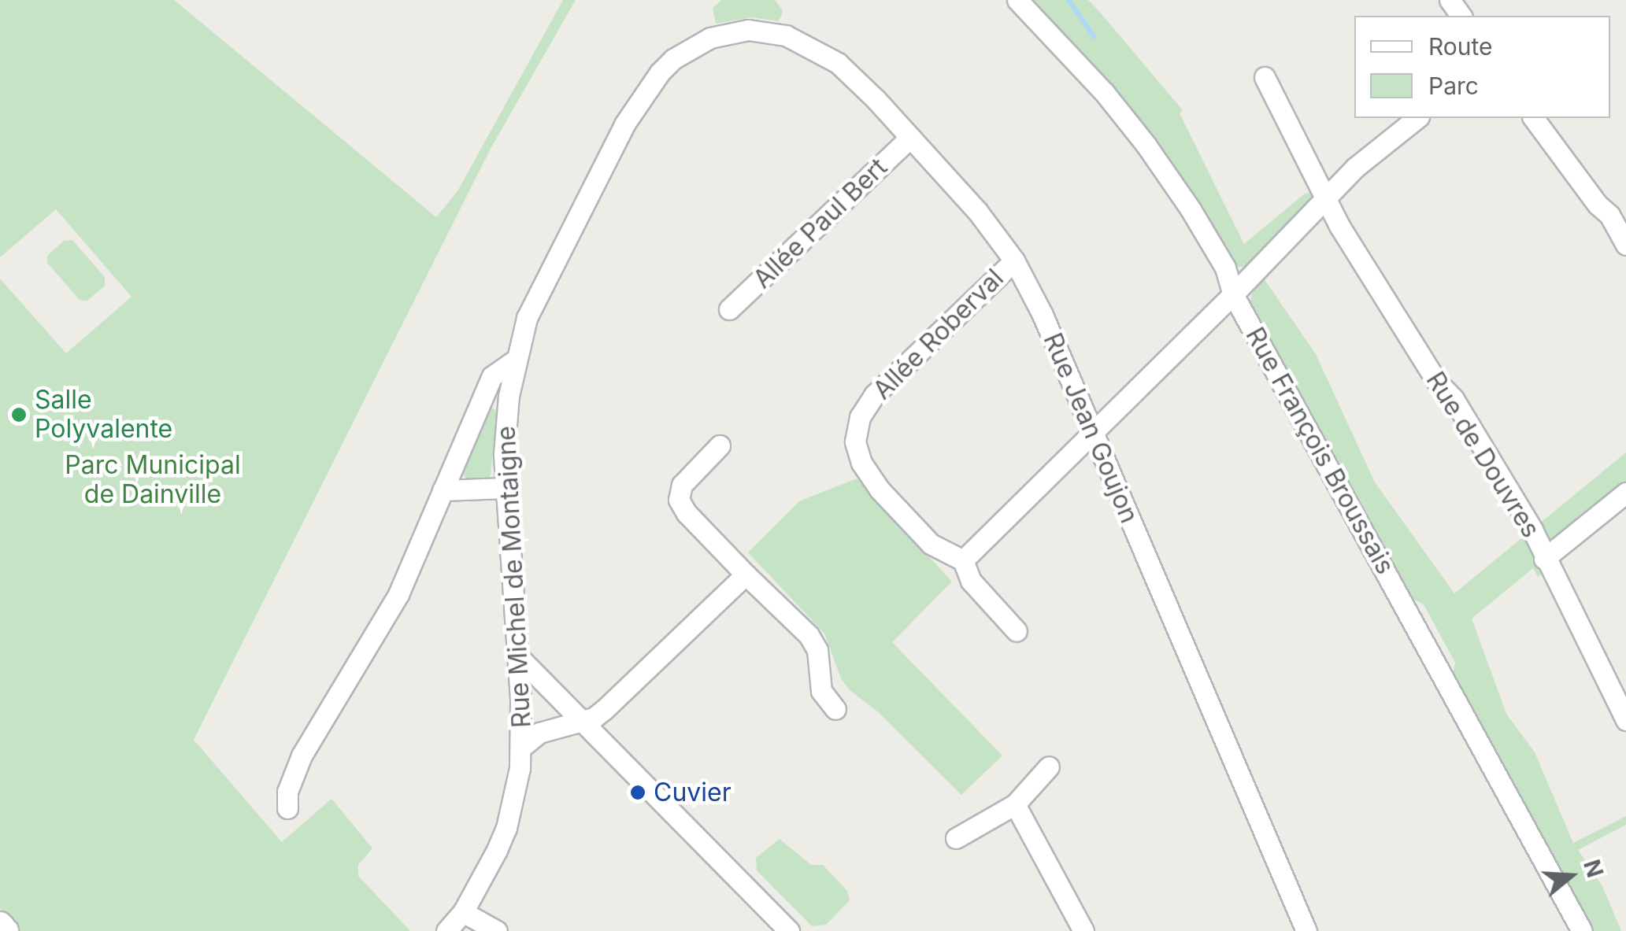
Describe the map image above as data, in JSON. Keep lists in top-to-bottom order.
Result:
{
  "streets": {
    "street": [
      "Allée Paul Bert",
      "Allée Roberval",
      "Rue Jean Goujon",
      "Rue François Broussais",
      "Rue de Douvres",
      "Rue Michel de Montaigne"
    ]
  },
  "crossings": [
    ["Allée Paul Bert", "Rue Jean Goujon"],
    ["Allée Roberval", "Rue Jean Goujon"],
    ["Rue Jean Goujon", "Rue Michel de Montaigne"]
  ],
  "parks": ["Parc Municipal de Dainville"],
  "places": ["Salle Polyvalente", "Cuvier"],
  "legend": ["Route", "Parc"],
  "north": "right"
}
